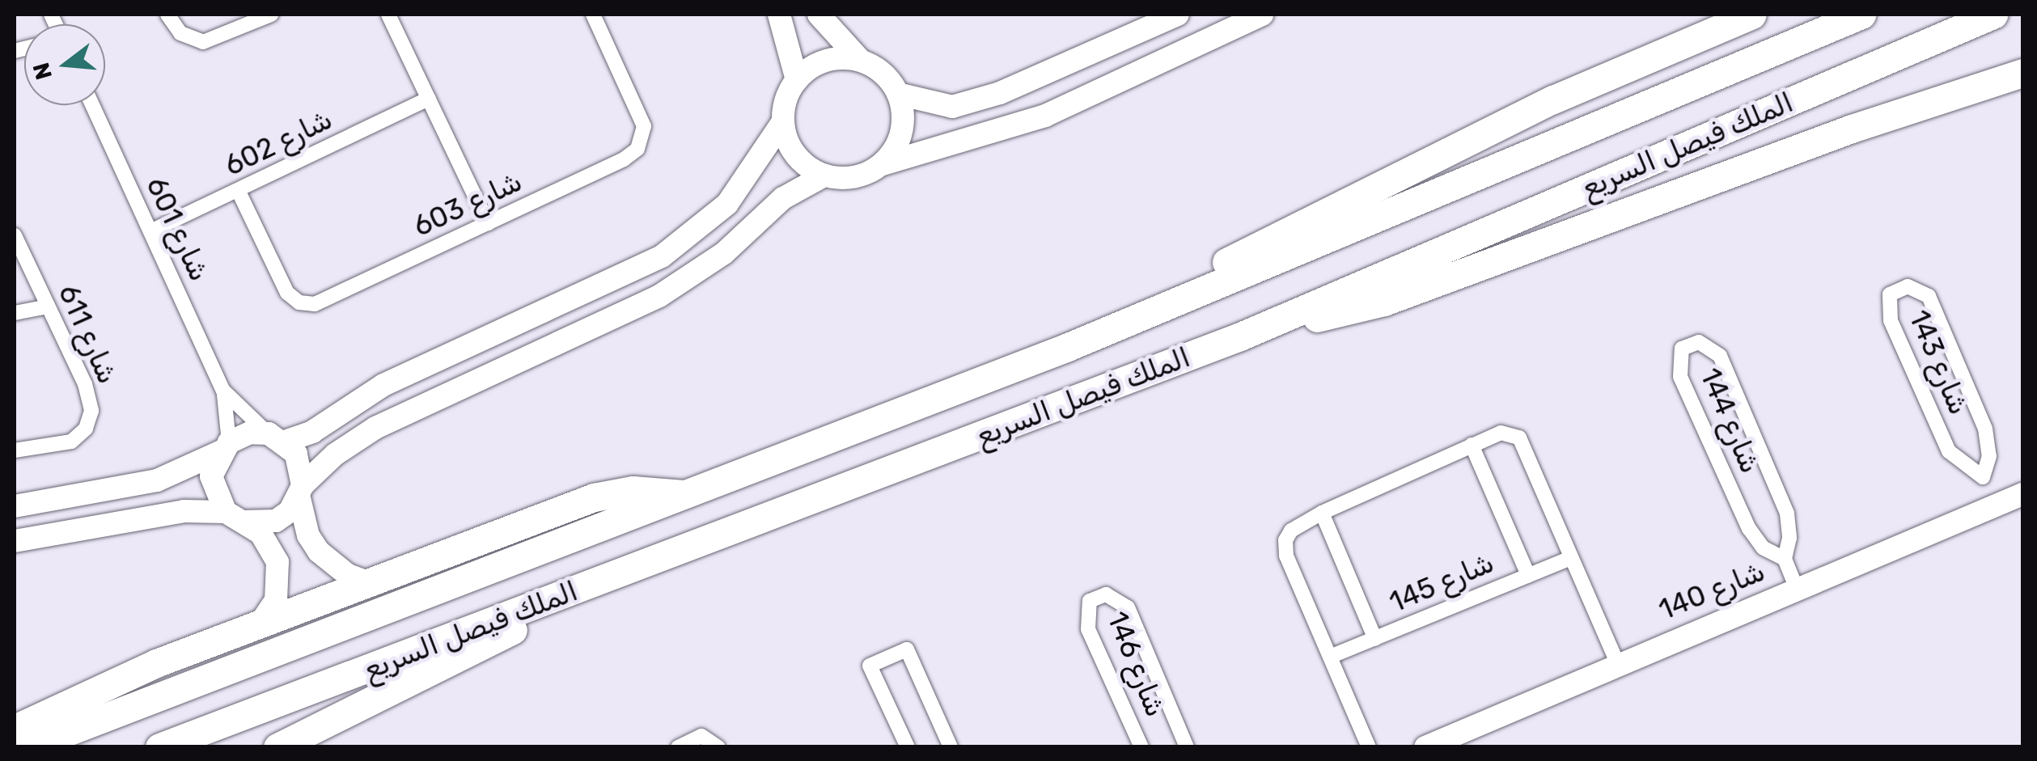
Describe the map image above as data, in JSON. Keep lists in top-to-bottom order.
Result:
{
  "streets": {
    "highway": ["الملك فيصل السريع"],
    "street": [
      "شارع 602",
      "شارع 603",
      "شارع 601",
      "شارع 611",
      "شارع 143",
      "شارع 144",
      "شارع 145",
      "شارع 140",
      "شارع 146"
    ]
  },
  "crossings": [
    ["شارع 602", "شارع 603"],
    ["شارع 602", "شارع 601"],
    ["شارع 143", "شارع 140"],
    ["شارع 144", "شارع 140"]
  ],
  "north": "left"
}
